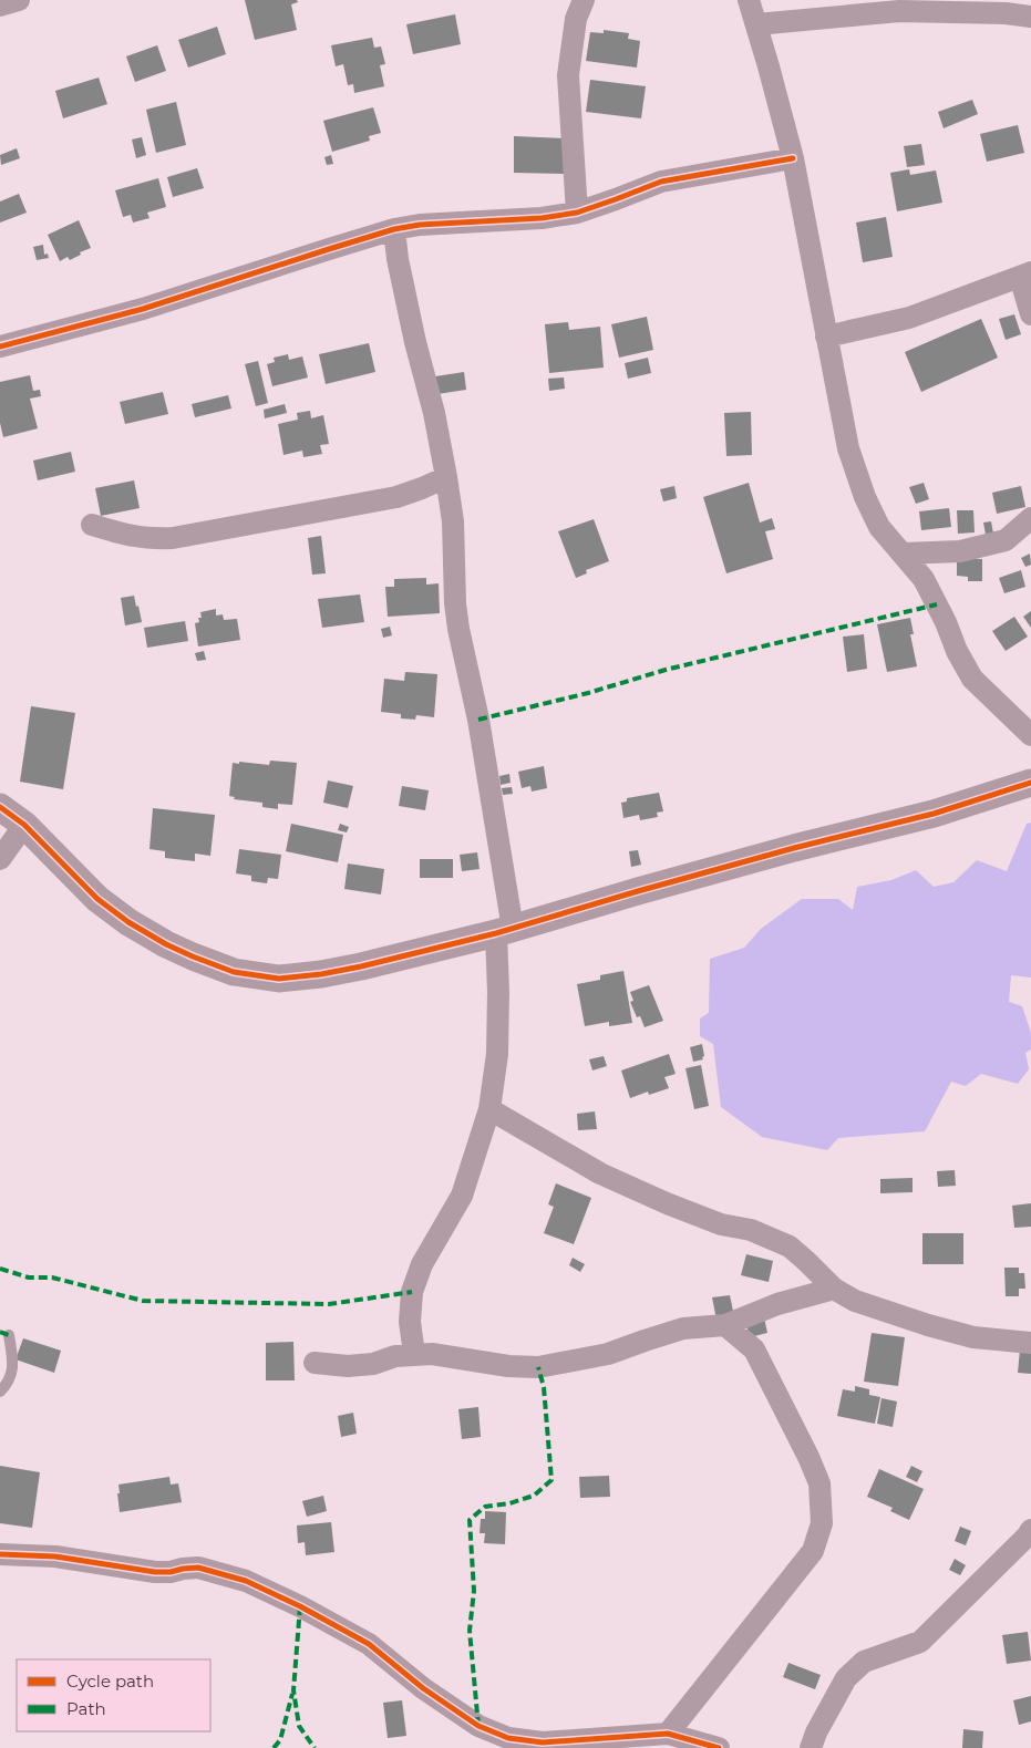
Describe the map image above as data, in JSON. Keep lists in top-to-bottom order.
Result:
{
  "legend": ["Cycle path", "Path"]
}
